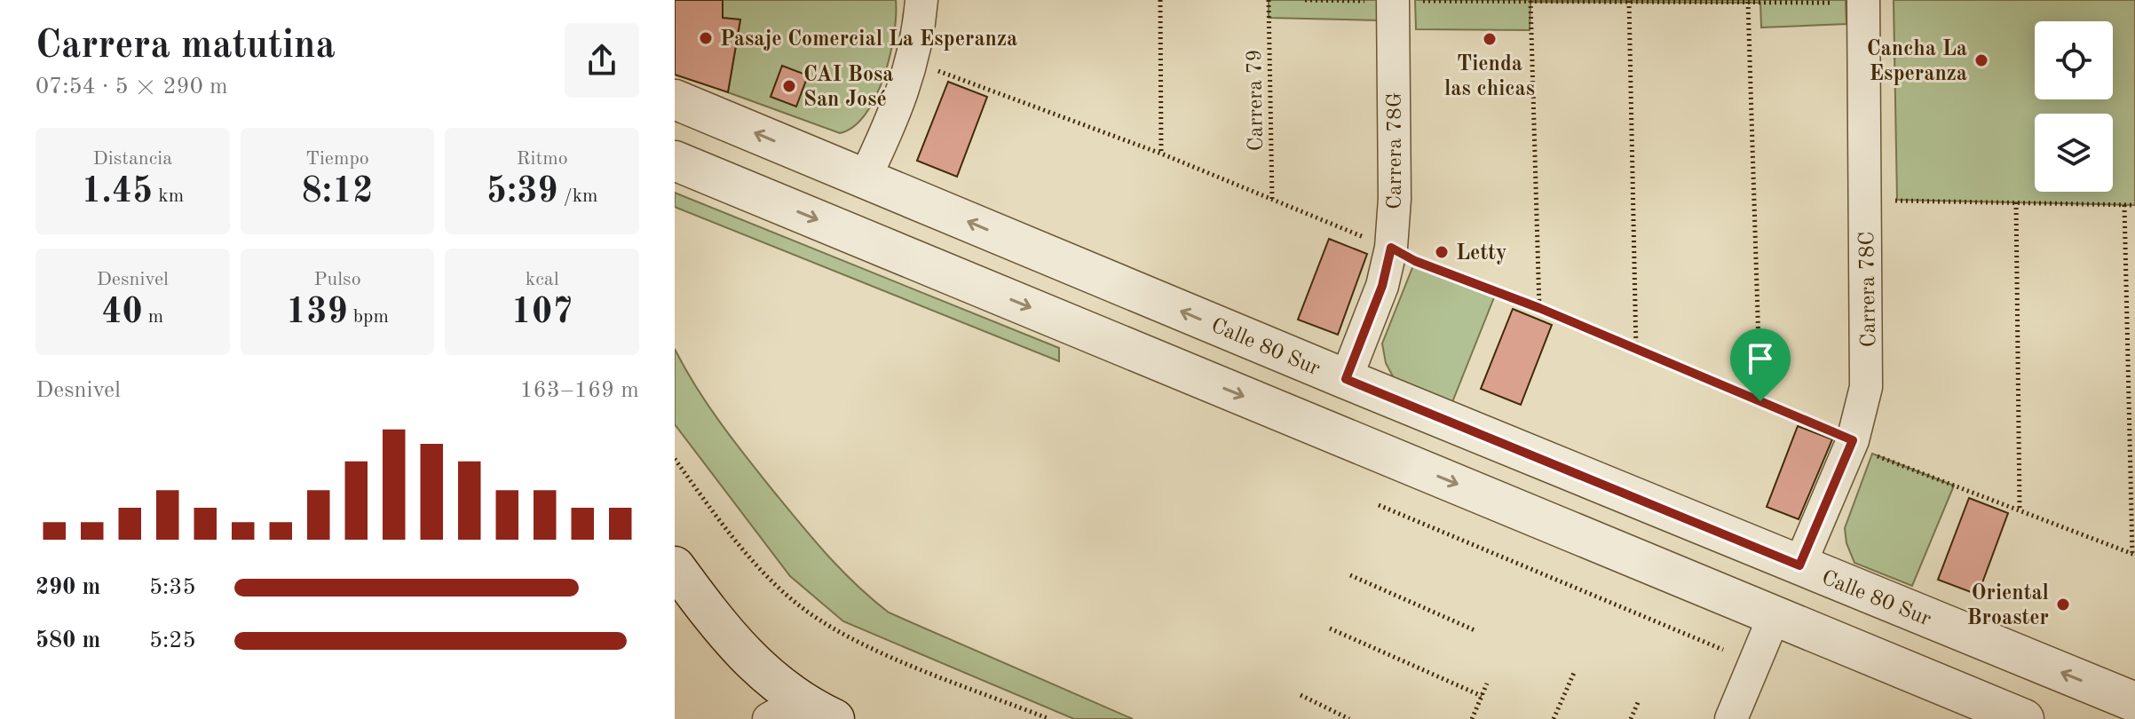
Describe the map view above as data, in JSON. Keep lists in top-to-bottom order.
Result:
{
  "streets": {
    "street": ["Carrera 78G", "Carrera 78C", "Calle 80 Sur"],
    "path": ["Carrera 79"]
  },
  "crossings": [
    ["Carrera 78G", "Calle 80 Sur"],
    ["Carrera 78C", "Calle 80 Sur"]
  ],
  "places": [
    "Pasaje Comercial La Esperanza",
    "Tienda las chicas",
    "Cancha La Esperanza",
    "CAI Bosa San José",
    "Letty",
    "Oriental Broaster"
  ],
  "page": {
    "heading": ["Carrera matutina", "07:54 · 5 × 290 m"],
    "stats": [
      ["Distancia", "1.45 km"],
      ["Tiempo", "8:12"],
      ["Ritmo", "5:39 /km"],
      ["Desnivel", "40 m"],
      ["Pulso", "139 bpm"],
      ["kcal", "107"]
    ],
    "chart": ["Desnivel", "163–169 m"],
    "list": [
      {
        "name": "290 m",
        "note": "5:35"
      },
      {
        "name": "580 m",
        "note": "5:25"
      }
    ]
  }
}
